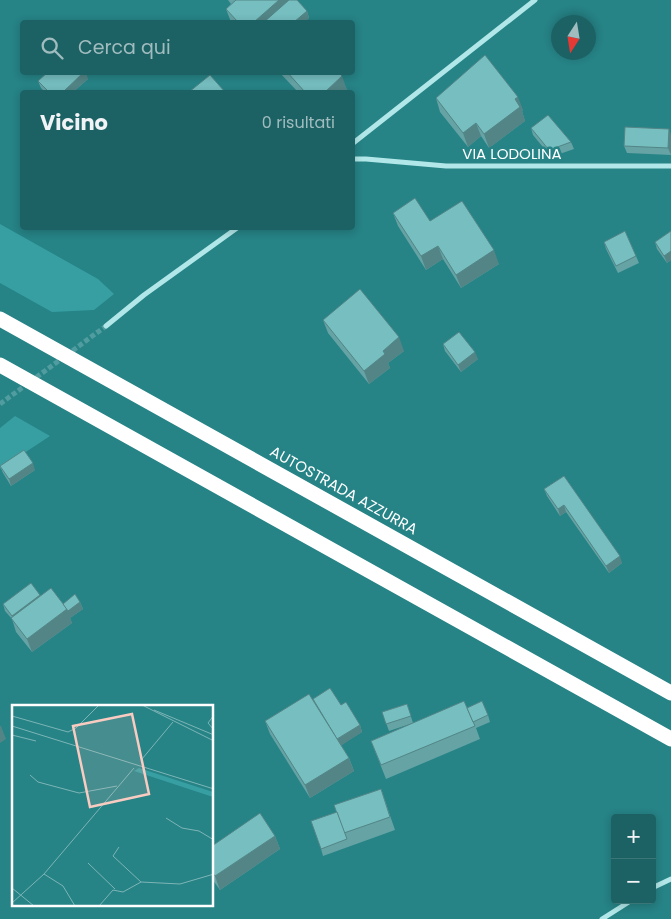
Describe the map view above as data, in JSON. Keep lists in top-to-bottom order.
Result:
{
  "streets": {
    "highway": ["AUTOSTRADA AZZURRA"],
    "street": ["VIA LODOLINA"]
  },
  "north": "bottom",
  "page": {
    "search": "Cerca qui",
    "heading": ["Vicino", "0 risultati"],
    "map_buttons": ["+", "−"]
  }
}
